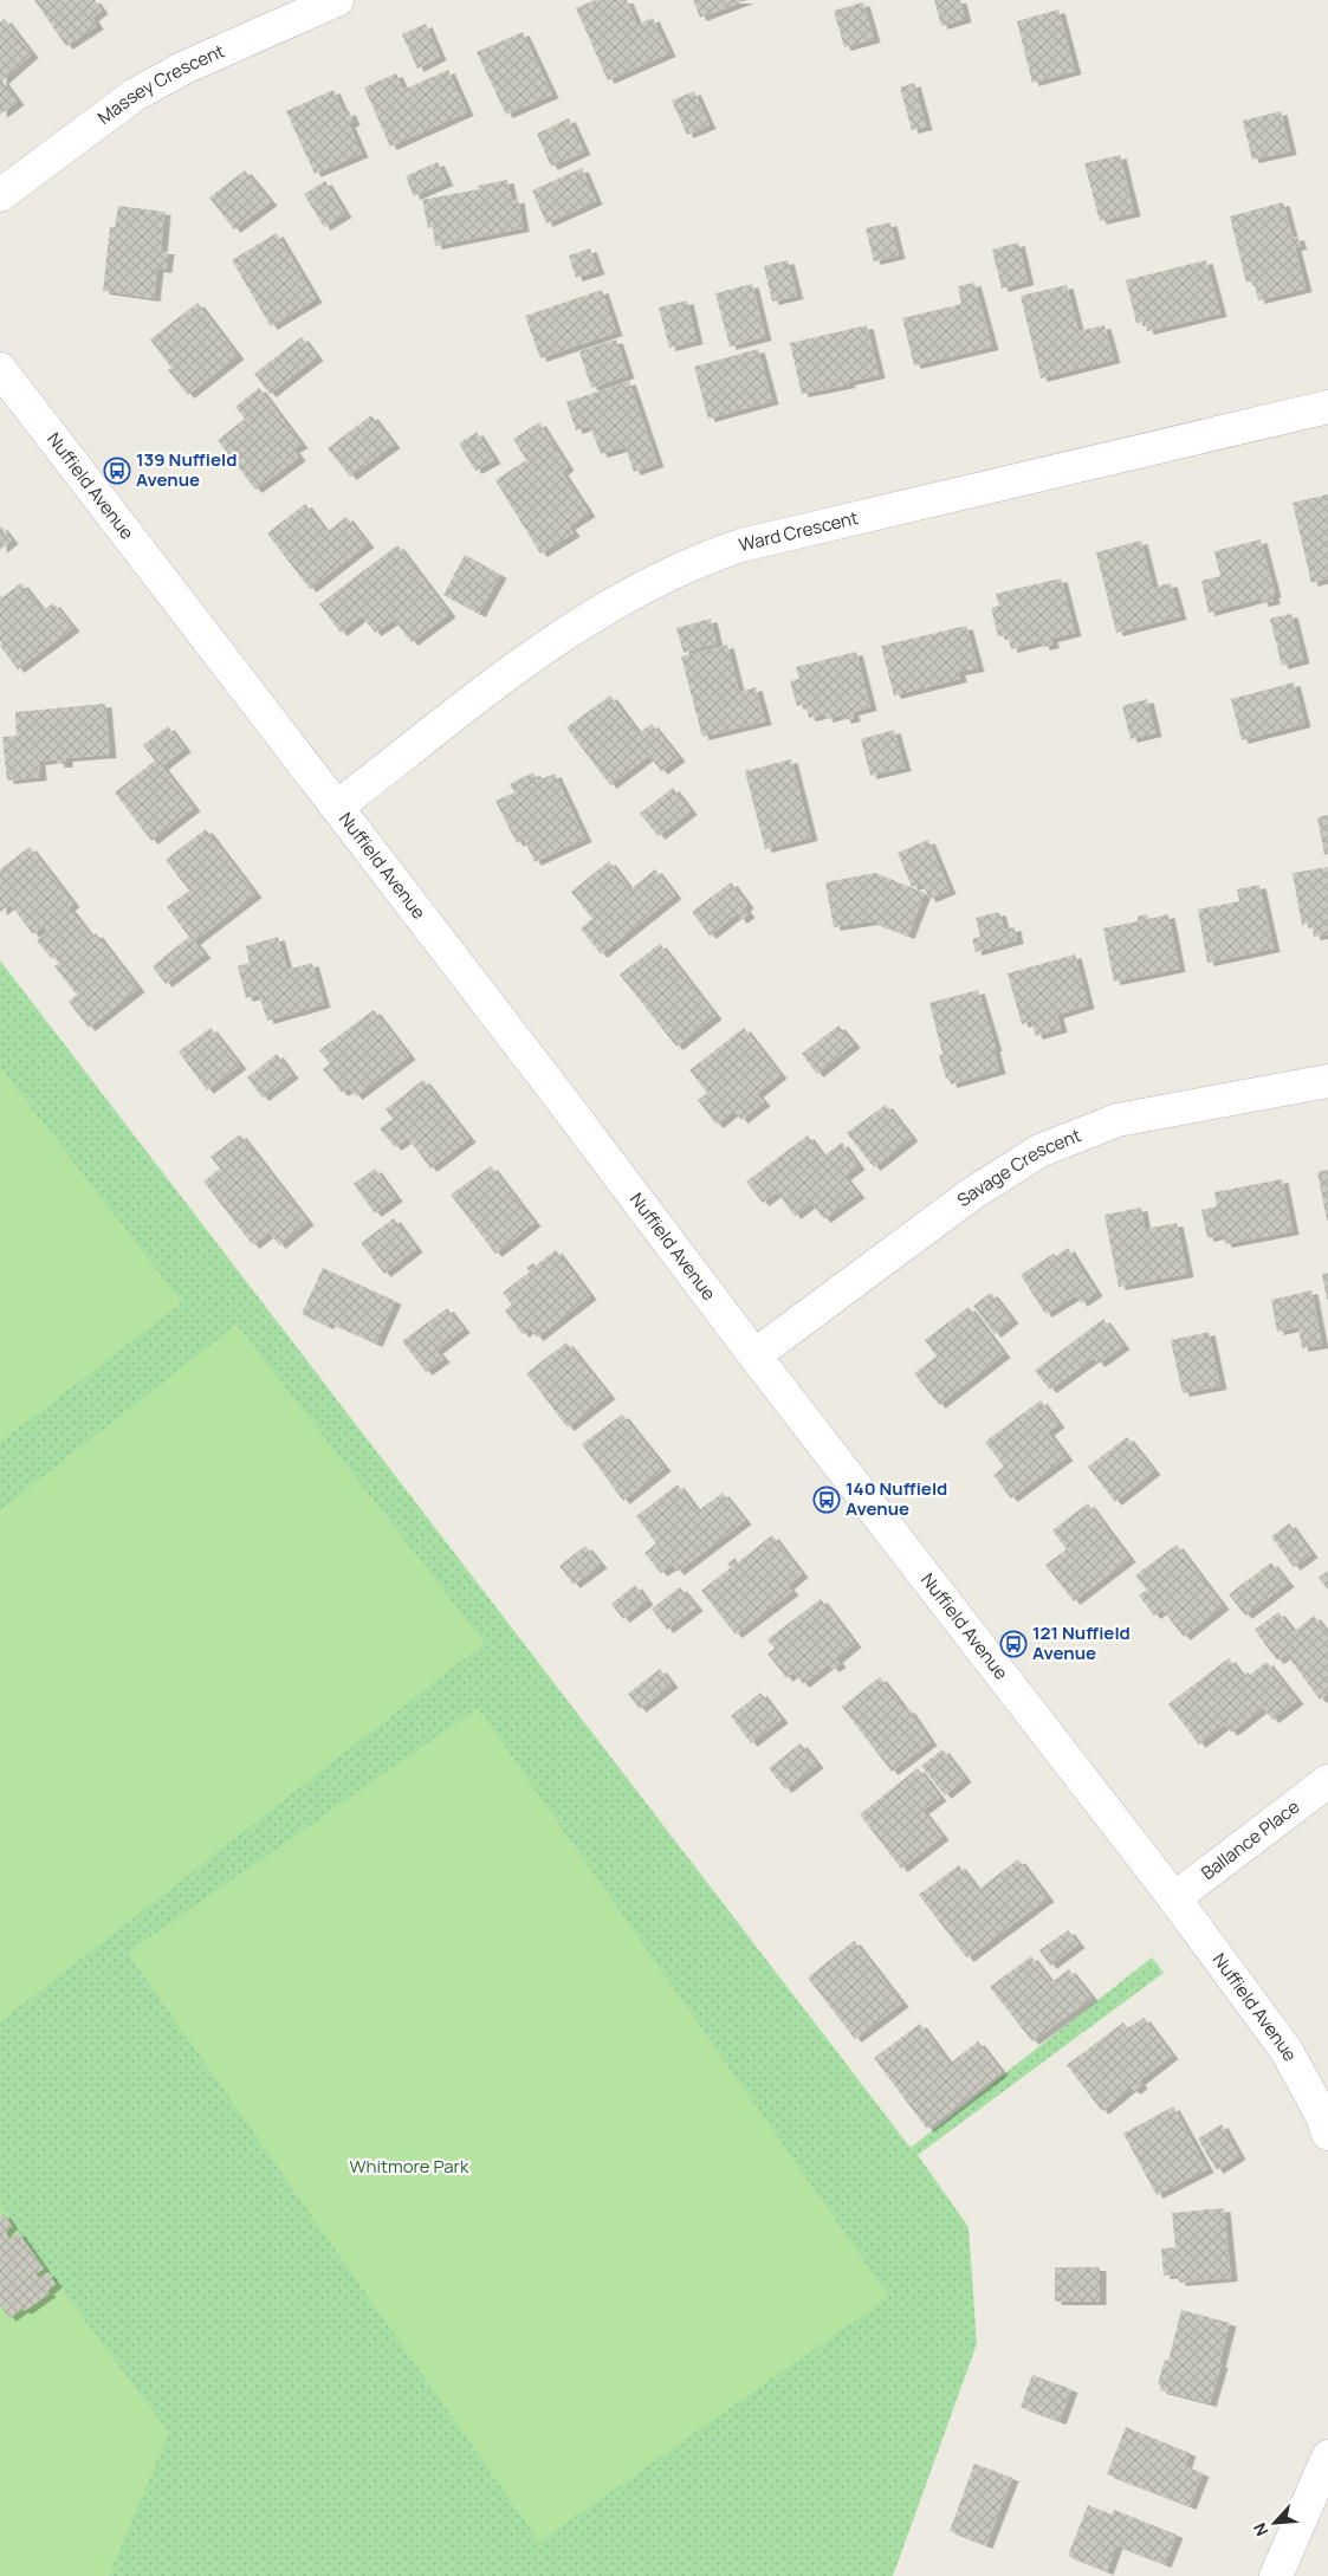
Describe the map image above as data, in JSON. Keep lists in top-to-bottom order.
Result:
{
  "streets": {
    "street": [
      "Massey Crescent",
      "Nuffield Avenue",
      "Ward Crescent",
      "Savage Crescent",
      "Ballance Place"
    ]
  },
  "crossings": [
    ["Nuffield Avenue", "Ward Crescent"],
    ["Nuffield Avenue", "Savage Crescent"],
    ["Nuffield Avenue", "Ballance Place"]
  ],
  "parks": ["Whitmore Park"],
  "places": {
    "bus stop": ["139 Nuffield Avenue", "140 Nuffield Avenue", "121 Nuffield Avenue"]
  },
  "north": "bottom left"
}
